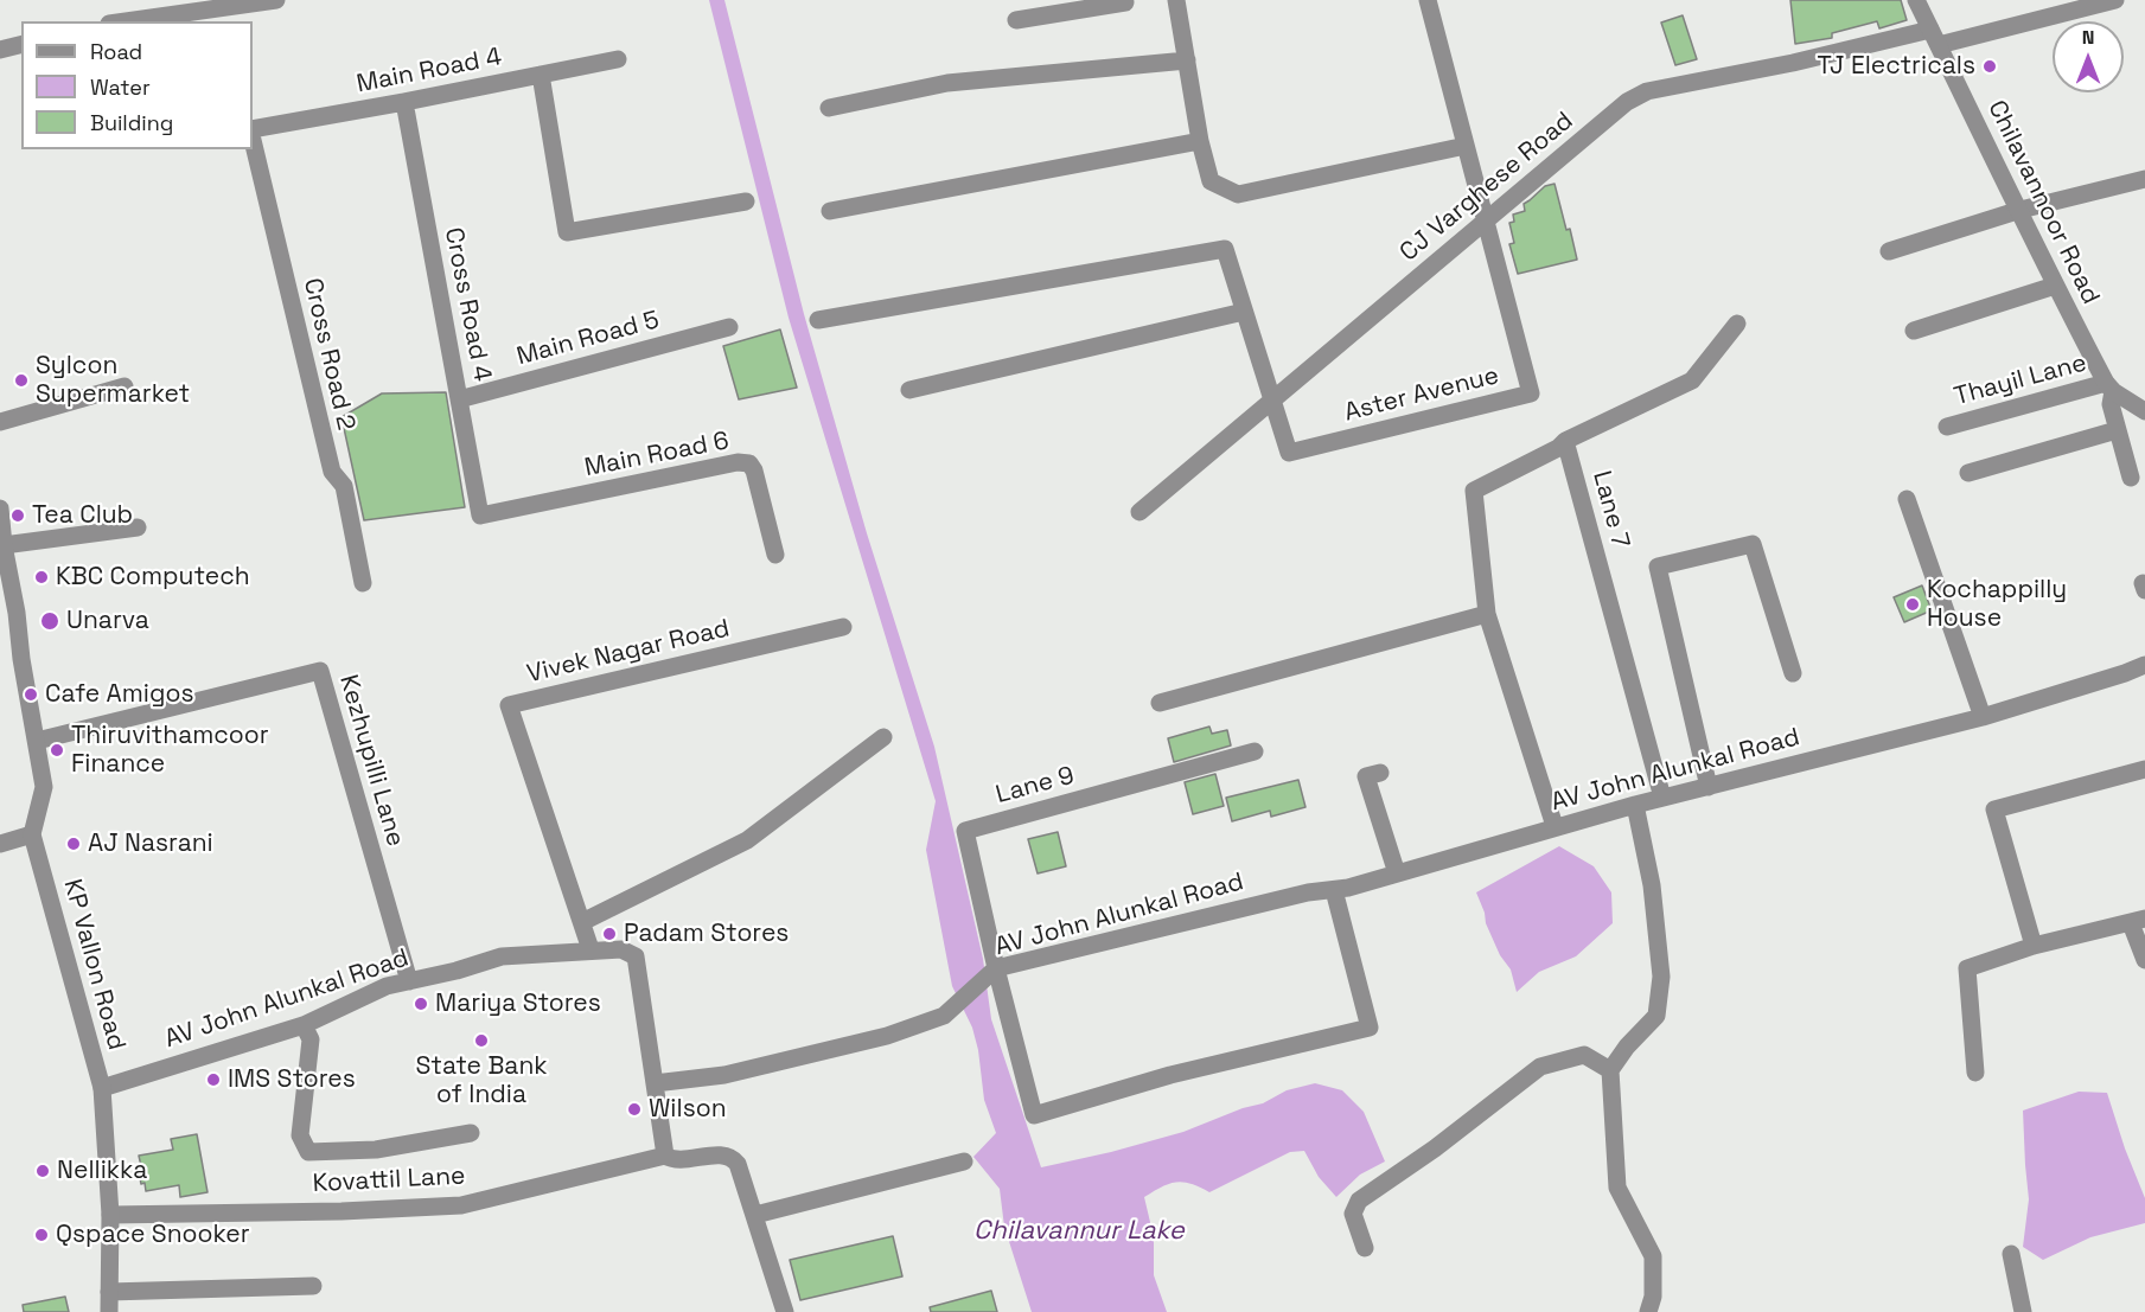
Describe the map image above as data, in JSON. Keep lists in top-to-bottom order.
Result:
{
  "streets": {
    "street": [
      "Main Road 4",
      "CJ Varghese Road",
      "Chilavannoor Road",
      "Cross Road 4",
      "Main Road 5",
      "Cross Road 2",
      "Thayil Lane",
      "Aster Avenue",
      "Main Road 6",
      "Lane 7",
      "Vivek Nagar Road",
      "Kezhupilli Lane",
      "AV John Alunkal Road",
      "Lane 9",
      "KP Vallon Road",
      "Kovattil Lane"
    ]
  },
  "crossings": [
    ["Main Road 4", "Cross Road 4"],
    ["CJ Varghese Road", "Chilavannoor Road"],
    ["CJ Varghese Road", "Aster Avenue"],
    ["Chilavannoor Road", "Thayil Lane"],
    ["Cross Road 4", "Main Road 5"],
    ["Cross Road 4", "Main Road 6"],
    ["Lane 7", "AV John Alunkal Road"],
    ["Vivek Nagar Road", "AV John Alunkal Road"],
    ["Kezhupilli Lane", "AV John Alunkal Road"],
    ["Kezhupilli Lane", "KP Vallon Road"],
    ["AV John Alunkal Road", "Lane 9"],
    ["AV John Alunkal Road", "KP Vallon Road"],
    ["KP Vallon Road", "Kovattil Lane"]
  ],
  "water": ["Chilavannur Lake"],
  "places": [
    "TJ Electricals",
    "Sylcon Supermarket",
    "Tea Club",
    "KBC Computech",
    "Kochappilly House",
    "Unarva",
    "Cafe Amigos",
    "Thiruvithamcoor Finance",
    "AJ Nasrani",
    "Padam Stores",
    "Mariya Stores",
    "State Bank of India",
    "IMS Stores",
    "Wilson",
    "Nellikka",
    "Qspace Snooker"
  ],
  "legend": ["Road", "Water", "Building"],
  "north": "top"
}
